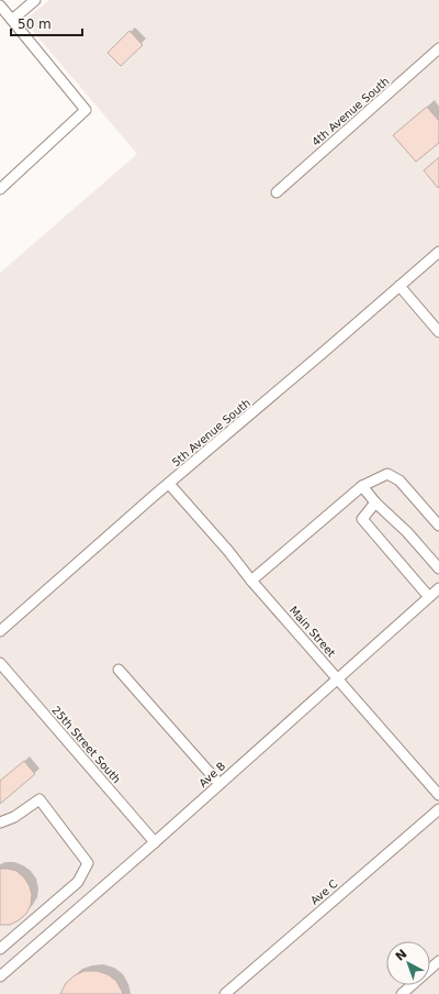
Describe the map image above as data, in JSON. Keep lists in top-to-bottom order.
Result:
{
  "streets": {
    "street": [
      "4th Avenue South",
      "5th Avenue South",
      "Main Street",
      "25th Street South",
      "Ave B",
      "Ave C"
    ]
  },
  "crossings": [
    ["5th Avenue South", "Main Street"],
    ["Main Street", "Ave B"],
    ["25th Street South", "Ave B"]
  ],
  "scale_bar": "50 m",
  "north": "top left"
}
